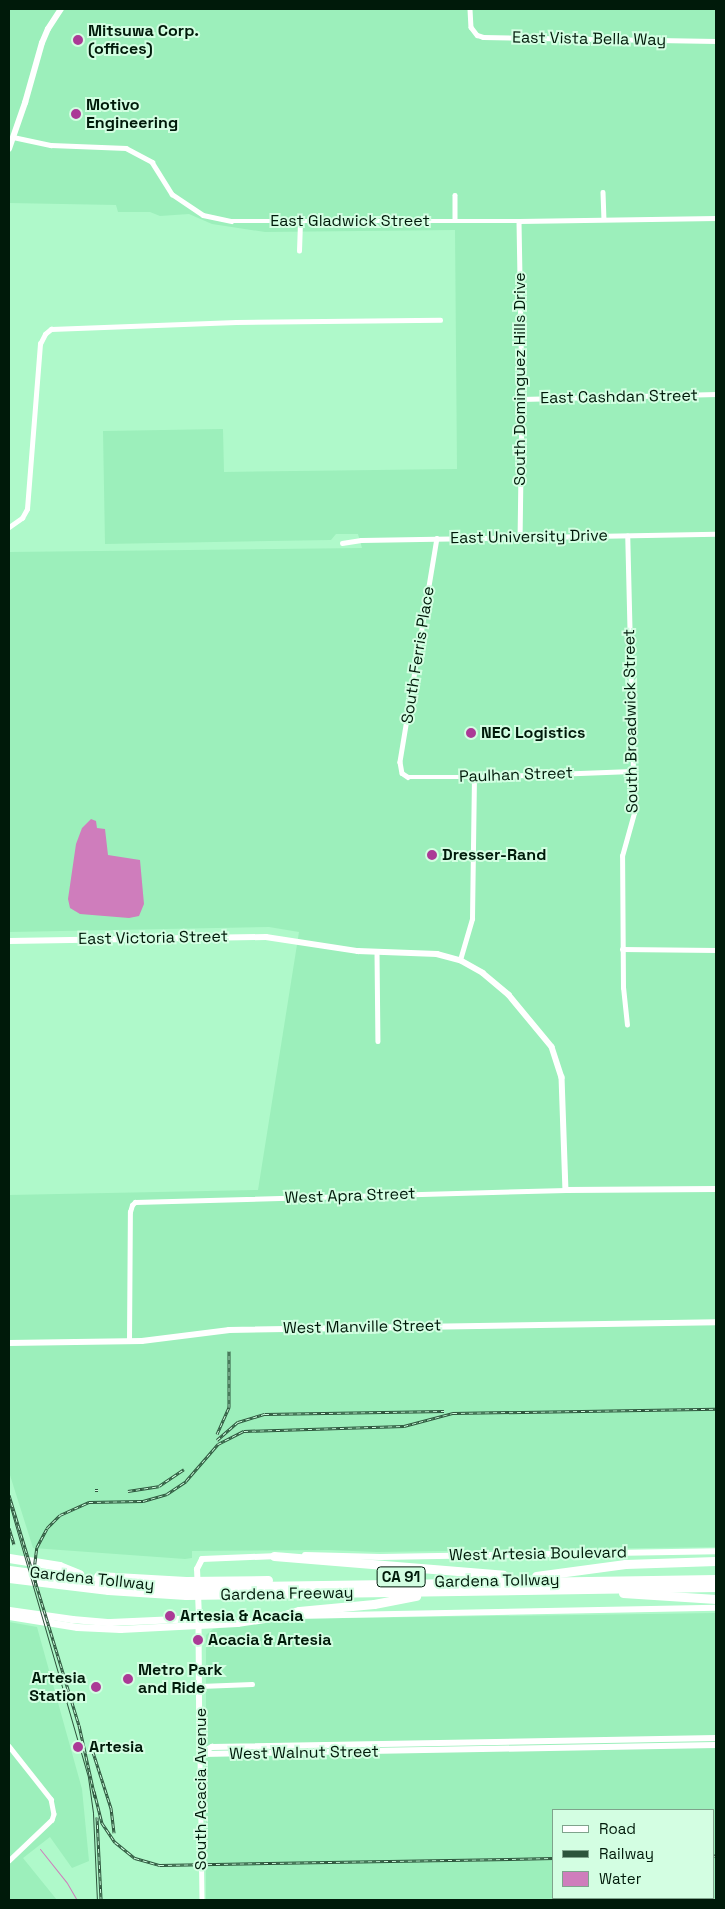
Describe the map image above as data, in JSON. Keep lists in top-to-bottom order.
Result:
{
  "streets": {
    "highway": ["CA 91", "Gardena Tollway", "Gardena Freeway"],
    "main road": ["West Artesia Boulevard"],
    "street": [
      "East Vista Bella Way",
      "East Gladwick Street",
      "South Dominguez Hills Drive",
      "East Cashdan Street",
      "East University Drive",
      "South Ferris Place",
      "South Broadwick Street",
      "Paulhan Street",
      "East Victoria Street",
      "West Apra Street",
      "West Manville Street",
      "West Walnut Street",
      "South Acacia Avenue"
    ]
  },
  "crossings": [
    ["East Gladwick Street", "South Dominguez Hills Drive"],
    ["South Dominguez Hills Drive", "East Cashdan Street"],
    ["South Dominguez Hills Drive", "East University Drive"],
    ["East University Drive", "South Ferris Place"],
    ["East University Drive", "South Broadwick Street"],
    ["South Ferris Place", "Paulhan Street"],
    ["South Broadwick Street", "Paulhan Street"],
    ["East Victoria Street", "West Apra Street"],
    ["West Apra Street", "West Manville Street"],
    ["West Artesia Boulevard", "South Acacia Avenue"],
    ["Gardena Tollway", "Gardena Freeway"],
    ["West Walnut Street", "South Acacia Avenue"]
  ],
  "places": [
    "Mitsuwa Corp. (offices)",
    "Motivo Engineering",
    "NEC Logistics",
    "Dresser-Rand",
    "Artesia & Acacia",
    "Acacia & Artesia",
    "Metro Park and Ride",
    "Artesia Station",
    "Artesia"
  ],
  "legend": ["Road", "Railway", "Water"]
}
